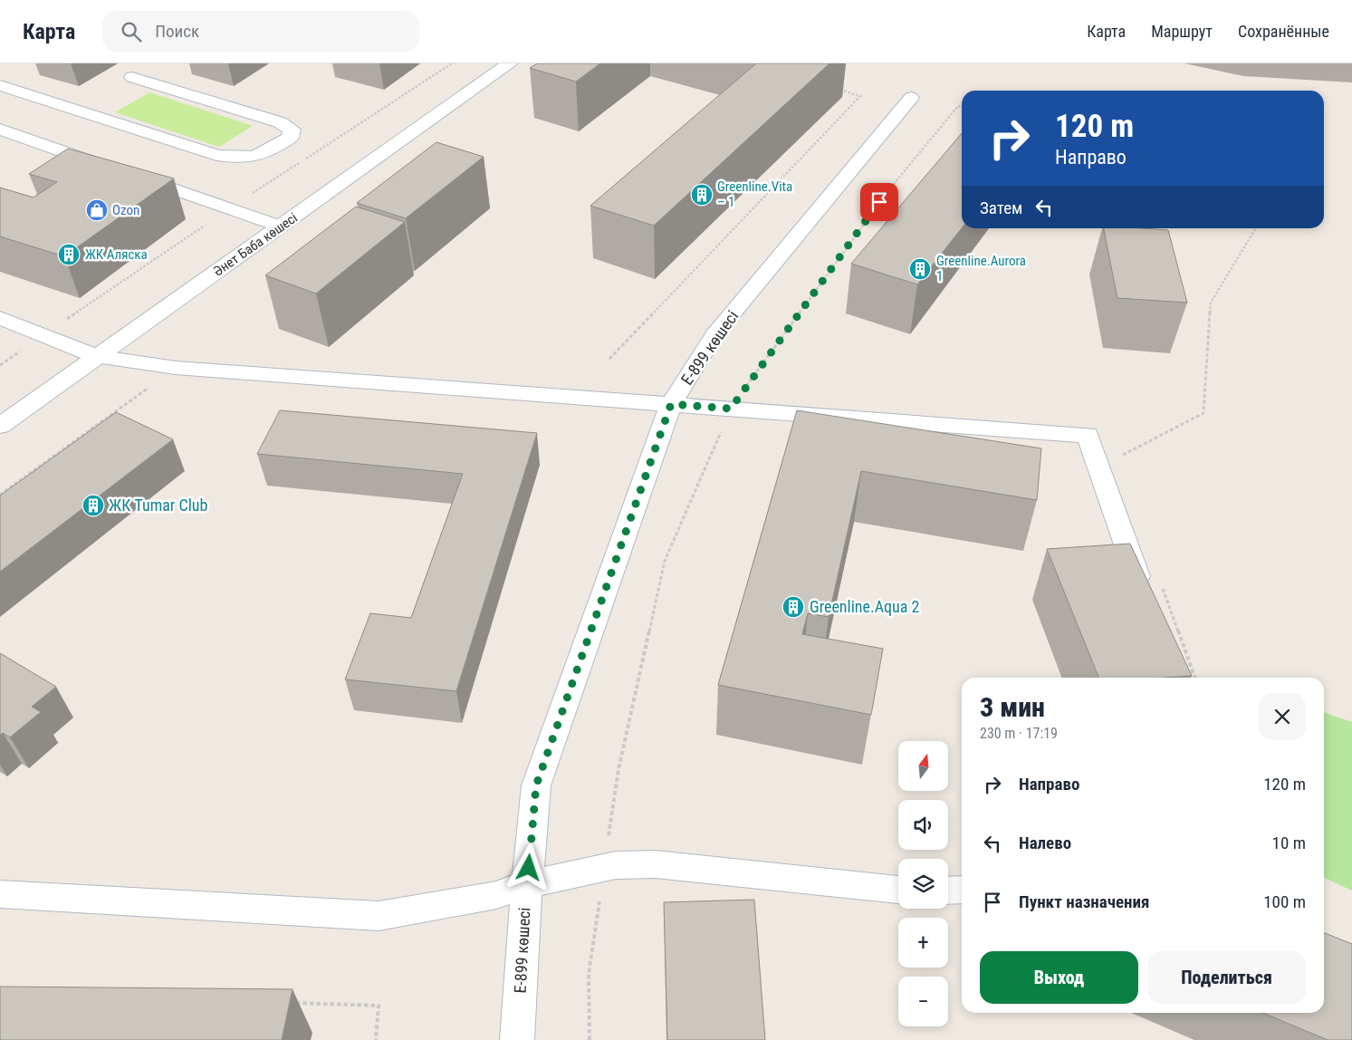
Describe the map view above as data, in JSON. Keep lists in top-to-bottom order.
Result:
{
  "streets": {
    "street": ["Әнет Баба көшесі", "Е-899 көшесі"]
  },
  "places": {
    "building": [
      "Greenline.Vita – 1",
      "ЖК Аляска",
      "Greenline.Aurora 1",
      "ЖК Tumar Club",
      "Greenline.Aqua 2"
    ],
    "shop": ["Ozon"]
  },
  "north": "top",
  "page": {
    "header": "Карта",
    "search": "Поиск",
    "nav": ["Карта", "Маршрут", "Сохранённые"],
    "turn": ["120 m", "Направо"],
    "then": "Затем",
    "heading": ["3 мин", "230 m · 17:19"],
    "map_buttons": ["+", "−"],
    "list": [
      {
        "name": "Направо",
        "value": "120 m"
      },
      {
        "name": "Налево",
        "value": "10 m"
      },
      {
        "name": "Пункт назначения",
        "value": "100 m"
      }
    ],
    "buttons": ["Выход", "Поделиться"]
  }
}
